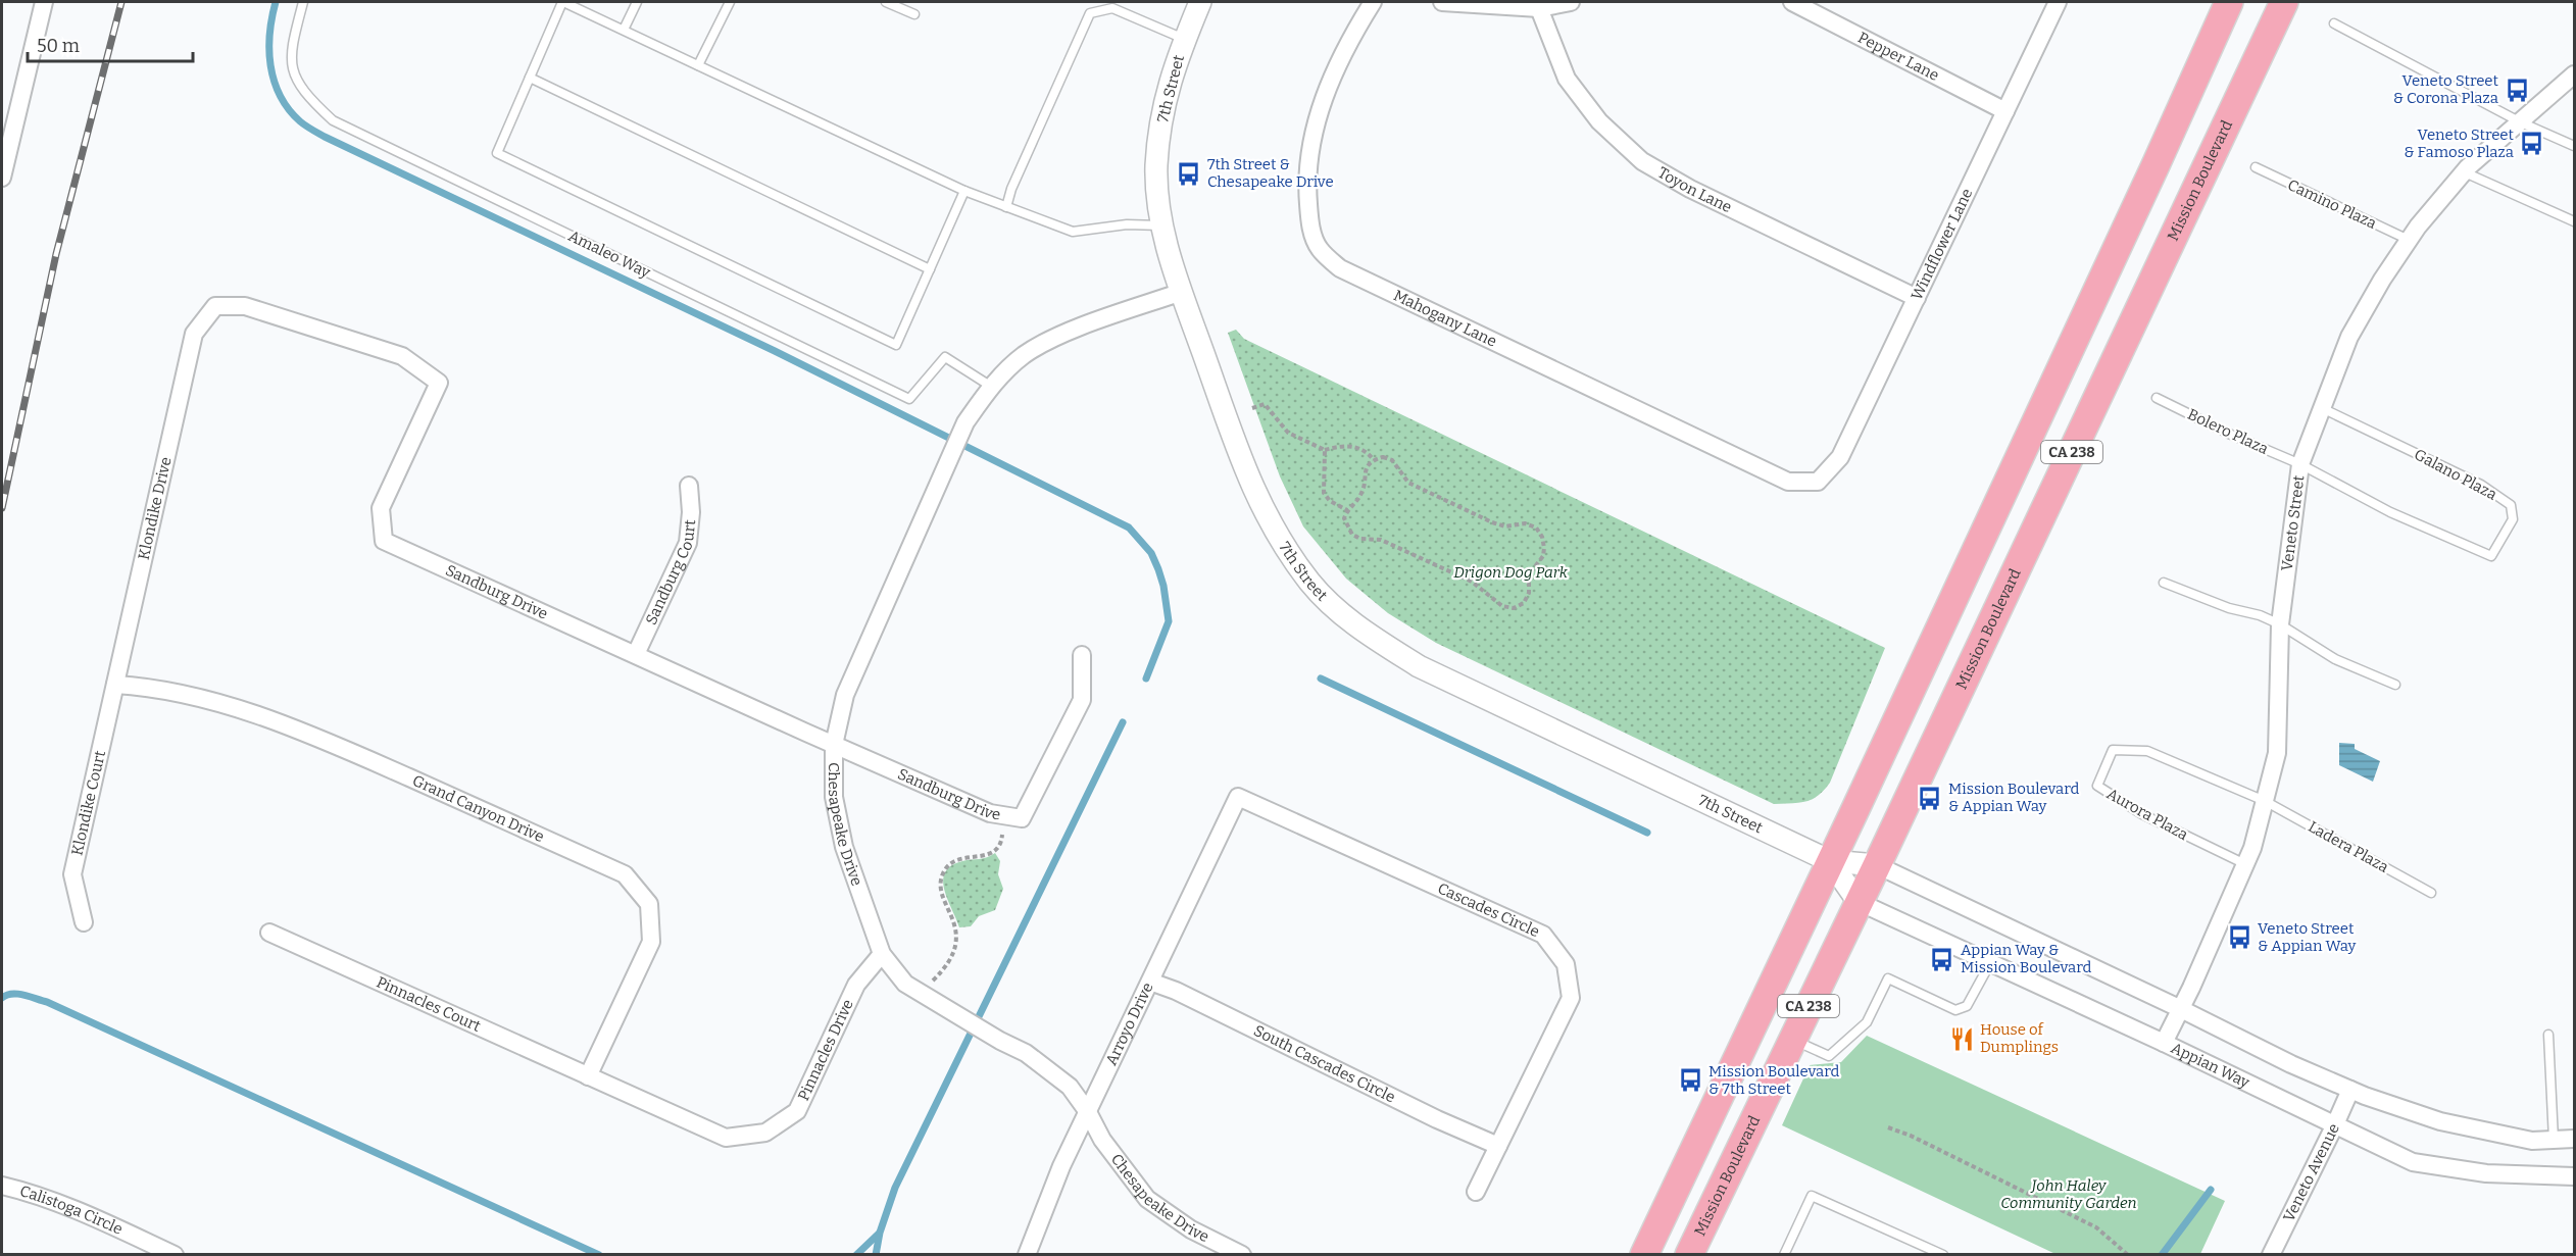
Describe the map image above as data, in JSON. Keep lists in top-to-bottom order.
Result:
{
  "streets": {
    "main road": ["Mission Boulevard", "CA 238"],
    "street": [
      "Pepper Lane",
      "7th Street",
      "Toyon Lane",
      "Windflower Lane",
      "Mahogany Lane",
      "Klondike Drive",
      "Veneto Street",
      "Sandburg Court",
      "Sandburg Drive",
      "Klondike Court",
      "Grand Canyon Drive",
      "Chesapeake Drive",
      "Cascades Circle",
      "Pinnacles Court",
      "Arroyo Drive",
      "Pinnacles Drive",
      "South Cascades Circle",
      "Appian Way",
      "Veneto Avenue",
      "Calistoga Circle"
    ],
    "lane": [
      "Camino Plaza",
      "Amaleo Way",
      "Bolero Plaza",
      "Galano Plaza",
      "Aurora Plaza",
      "Ladera Plaza"
    ]
  },
  "crossings": [
    ["Pepper Lane", "Windflower Lane"],
    ["7th Street", "Mission Boulevard"],
    ["7th Street", "CA 238"],
    ["7th Street", "Chesapeake Drive"],
    ["7th Street", "Appian Way"],
    ["Mission Boulevard", "Appian Way"],
    ["Toyon Lane", "Windflower Lane"],
    ["Camino Plaza", "Veneto Street"],
    ["Windflower Lane", "Mahogany Lane"],
    ["Amaleo Way", "Chesapeake Drive"],
    ["Bolero Plaza", "Galano Plaza"],
    ["Bolero Plaza", "Veneto Street"],
    ["Galano Plaza", "Veneto Street"],
    ["Klondike Drive", "Sandburg Drive"],
    ["Klondike Drive", "Klondike Court"],
    ["Klondike Drive", "Grand Canyon Drive"],
    ["Veneto Street", "Aurora Plaza"],
    ["Veneto Street", "Ladera Plaza"],
    ["Veneto Street", "Appian Way"],
    ["Sandburg Court", "Sandburg Drive"],
    ["Sandburg Drive", "Chesapeake Drive"],
    ["Klondike Court", "Grand Canyon Drive"],
    ["Grand Canyon Drive", "Pinnacles Court"],
    ["Grand Canyon Drive", "Pinnacles Drive"],
    ["Aurora Plaza", "Ladera Plaza"],
    ["Chesapeake Drive", "Arroyo Drive"],
    ["Chesapeake Drive", "Pinnacles Drive"],
    ["Cascades Circle", "Arroyo Drive"],
    ["Cascades Circle", "South Cascades Circle"],
    ["Pinnacles Court", "Pinnacles Drive"],
    ["Arroyo Drive", "South Cascades Circle"],
    ["Appian Way", "Veneto Avenue"]
  ],
  "parks": ["Drigon Dog Park", "John Haley Community Garden"],
  "places": {
    "bus stop": [
      "Veneto Street & Corona Plaza",
      "Veneto Street & Famoso Plaza",
      "7th Street & Chesapeake Drive",
      "Mission Boulevard & Appian Way",
      "Veneto Street & Appian Way",
      "Appian Way & Mission Boulevard",
      "Mission Boulevard & 7th Street"
    ],
    "restaurant": ["House of Dumplings"]
  },
  "scale_bar": "50 m"
}
